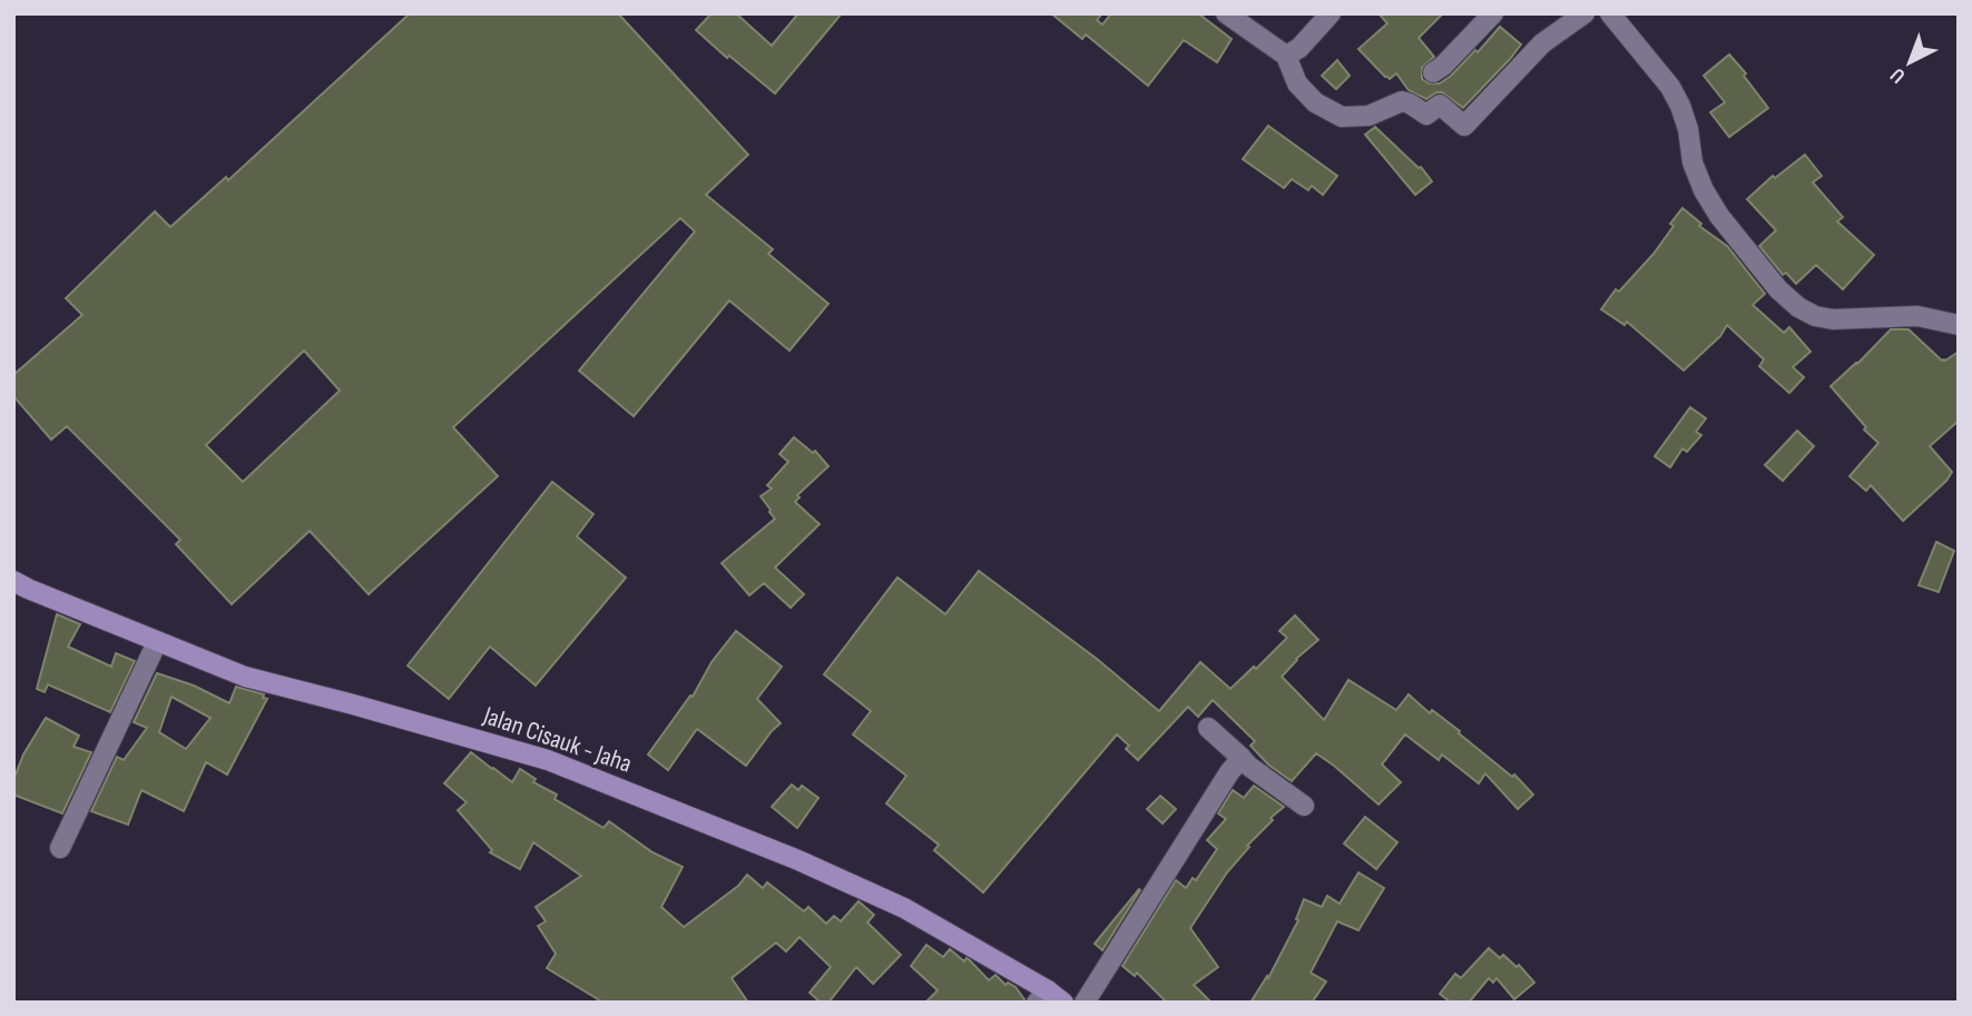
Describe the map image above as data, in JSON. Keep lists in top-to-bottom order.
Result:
{
  "streets": {
    "main road": ["Jalan Cisauk - Jaha"]
  },
  "north": "bottom left"
}
